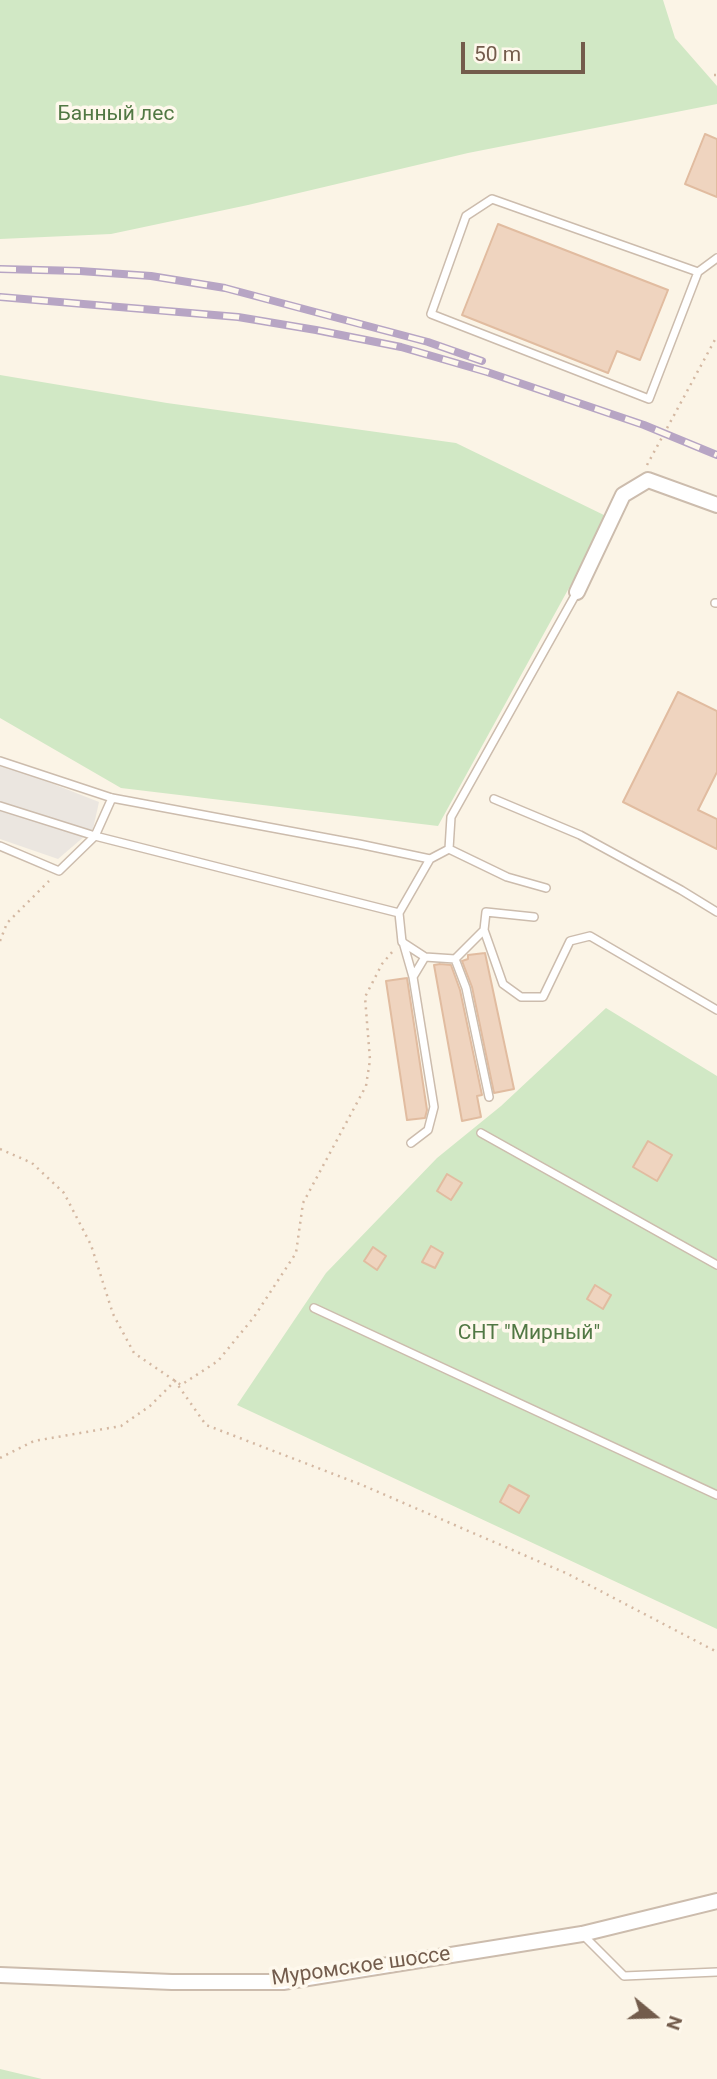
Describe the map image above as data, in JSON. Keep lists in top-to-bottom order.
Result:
{
  "streets": {
    "street": ["Муромское шоссе"]
  },
  "parks": ["Банный лес", "СНТ \"Мирный\""],
  "scale_bar": "50 m",
  "north": "right"
}
